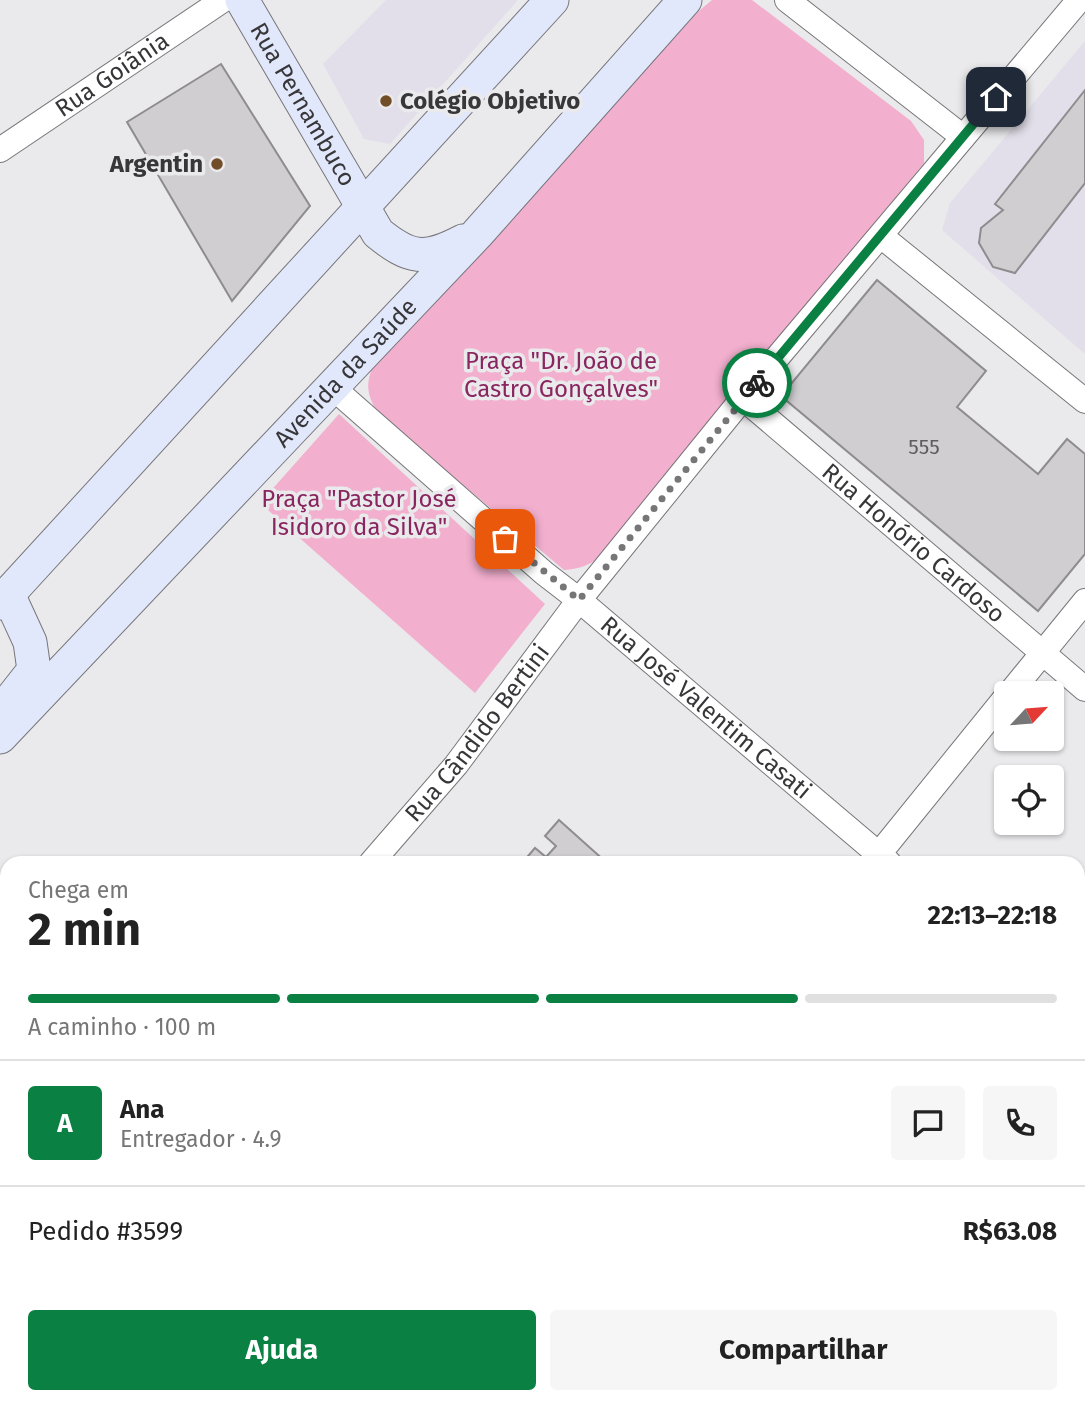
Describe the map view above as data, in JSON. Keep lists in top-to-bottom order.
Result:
{
  "streets": {
    "main road": ["Rua Pernambuco", "Avenida da Saúde"],
    "street": [
      "Rua Goiânia",
      "Rua Honório Cardoso",
      "Rua José Valentim Casati",
      "Rua Cândido Bertini"
    ]
  },
  "crossings": [
    ["Rua Pernambuco", "Avenida da Saúde"],
    ["Avenida da Saúde", "Rua José Valentim Casati"],
    ["Rua Honório Cardoso", "Rua Cândido Bertini"],
    ["Rua José Valentim Casati", "Rua Cândido Bertini"]
  ],
  "parks": ["Praça \"Dr. João de Castro Gonçalves\"", "Praça \"Pastor José Isidoro da Silva\""],
  "places": ["Colégio Objetivo", "Argentin"],
  "house_numbers": ["555"],
  "north": "top right",
  "page": {
    "heading": ["2 min", "Chega em", "22:13–22:18"],
    "panel": [
      "Ana",
      "Entregador · 4.9",
      "Pedido #3599",
      "R$63.08"
    ],
    "bar": "A caminho · 100 m",
    "round": "A",
    "buttons": ["Ajuda", "Compartilhar"]
  }
}
